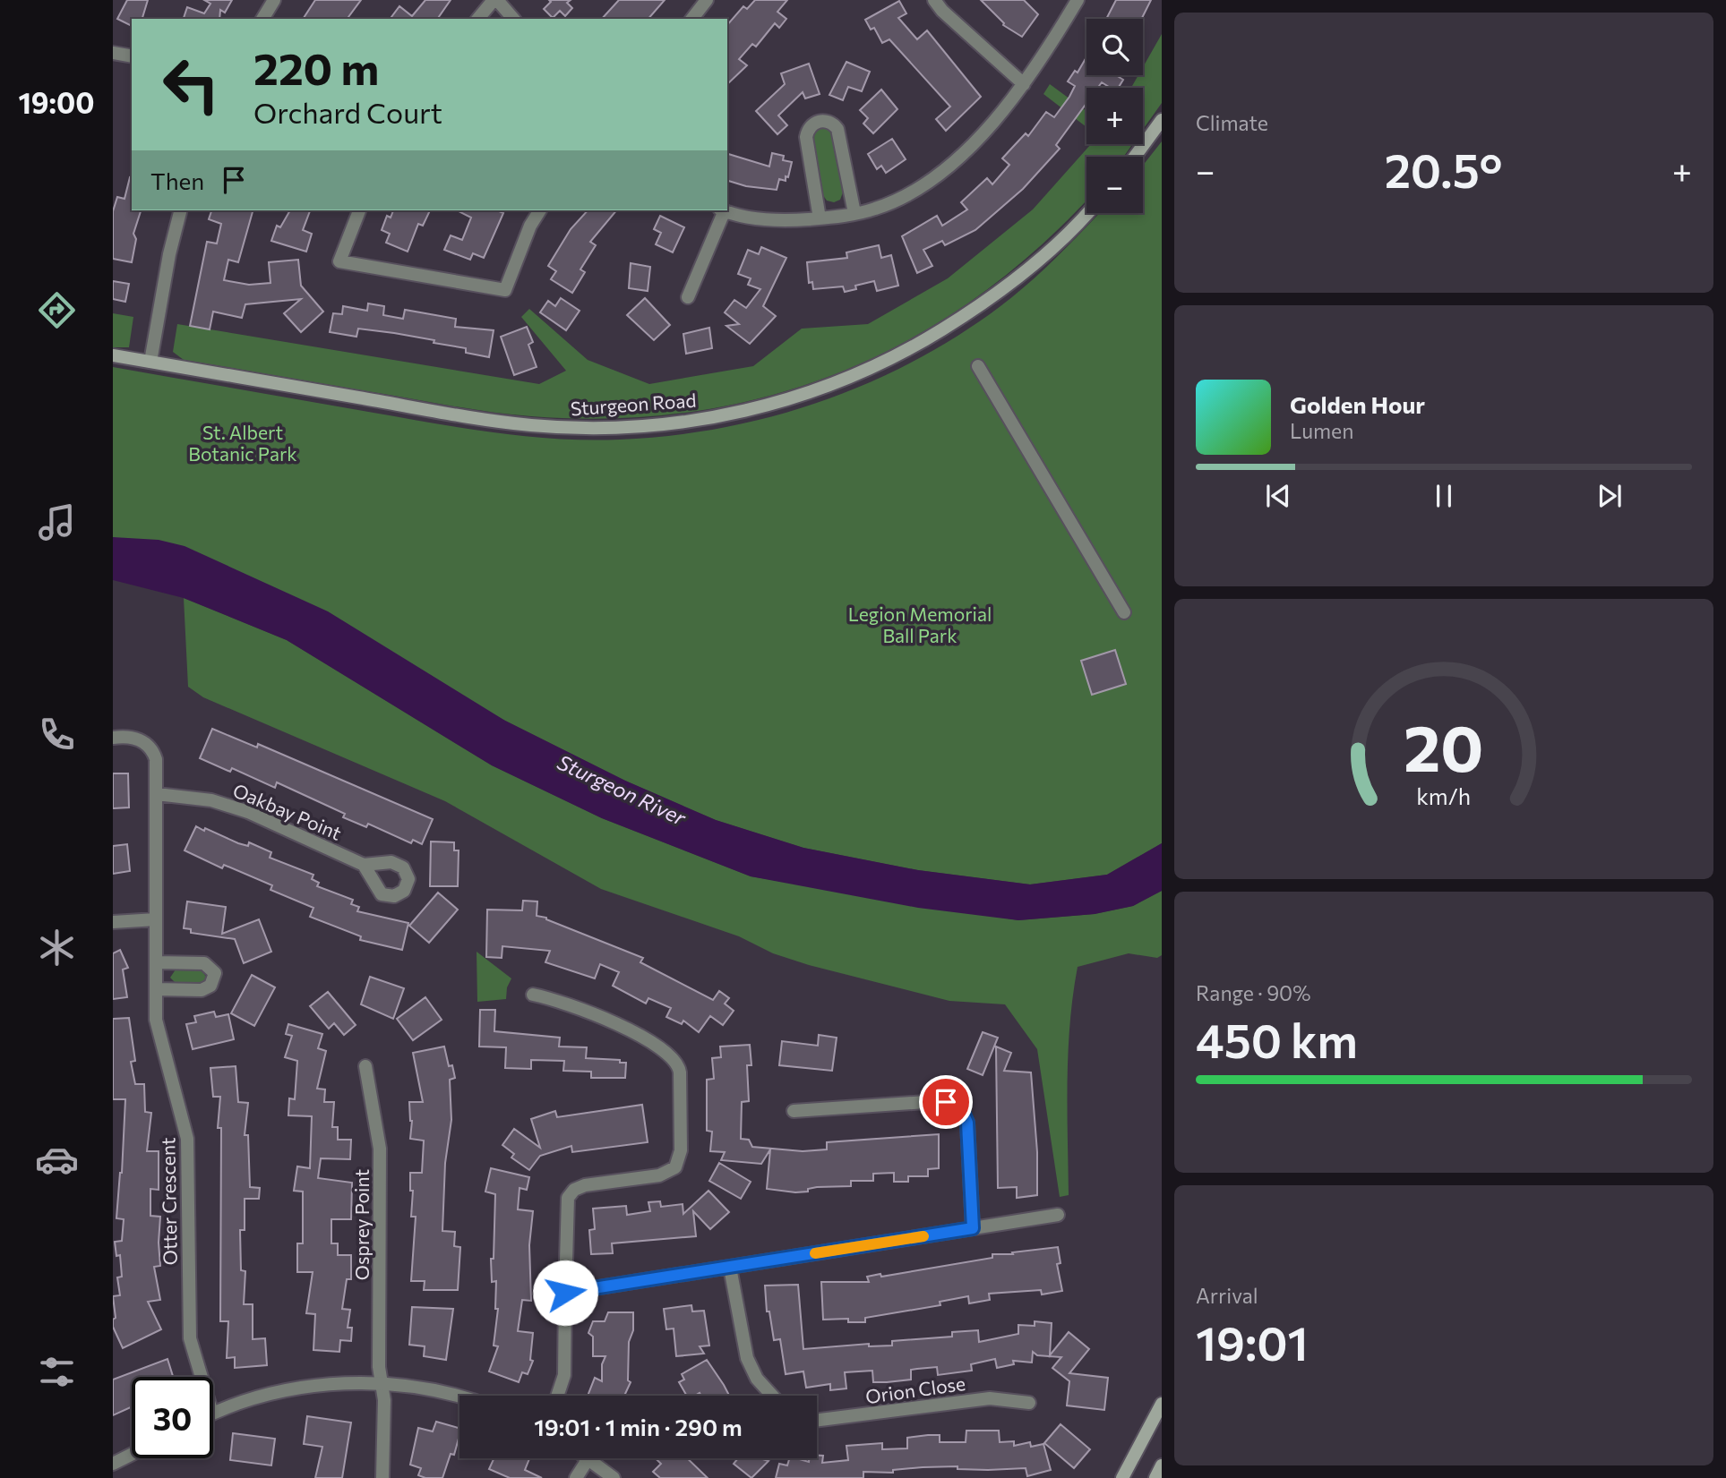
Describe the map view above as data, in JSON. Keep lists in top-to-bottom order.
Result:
{
  "streets": {
    "main road": ["Sturgeon Road"],
    "street": [
      "Oakbay Point",
      "Otter Crescent",
      "Osprey Point",
      "Orion Close"
    ]
  },
  "crossings": [
    ["Oakbay Point", "Otter Crescent"]
  ],
  "water": ["Sturgeon River"],
  "parks": ["St. Albert Botanic Park", "Legion Memorial Ball Park"],
  "page": {
    "tabs": "19:00",
    "tile": [
      "Climate",
      ["Range · 90%", "450 km"],
      ["Arrival", "19:01"]
    ],
    "map_buttons": ["+", "−"],
    "turn": ["220 m", "Orchard Court"],
    "heat": ["−", "20.5°", "+"],
    "then": "Then",
    "song": ["Golden Hour", "Lumen"],
    "limit": "30",
    "trip": "19:01 · 1 min · 290 m",
    "gauge": ["20", "km/h"]
  }
}
